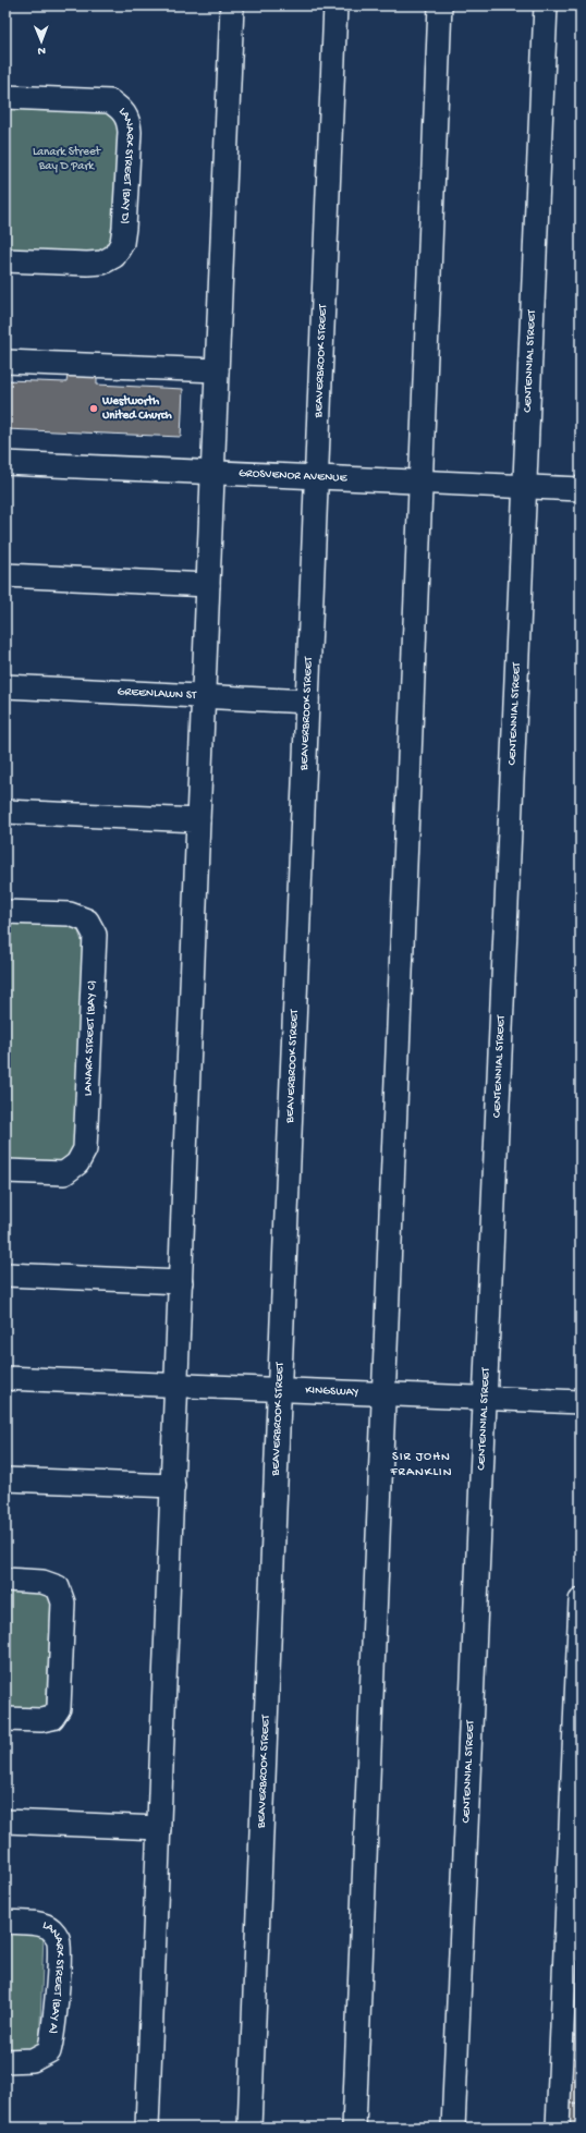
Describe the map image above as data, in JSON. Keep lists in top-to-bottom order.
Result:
{
  "streets": {
    "street": [
      "LANARK STREET (BAY D)",
      "BEAVERBROOK STREET",
      "CENTENNIAL STREET",
      "GROSVENOR AVENUE",
      "GREENLAWN ST",
      "LANARK STREET (BAY C)",
      "KINGSWAY",
      "LANARK STREET (BAY A)"
    ]
  },
  "crossings": [
    ["BEAVERBROOK STREET", "GROSVENOR AVENUE"],
    ["BEAVERBROOK STREET", "GREENLAWN ST"],
    ["BEAVERBROOK STREET", "KINGSWAY"],
    ["CENTENNIAL STREET", "GROSVENOR AVENUE"],
    ["CENTENNIAL STREET", "KINGSWAY"]
  ],
  "districts": ["SIR JOHN FRANKLIN"],
  "parks": ["Lanark Street Bay D Park"],
  "places": ["Westworth United Church"],
  "north": "bottom"
}
